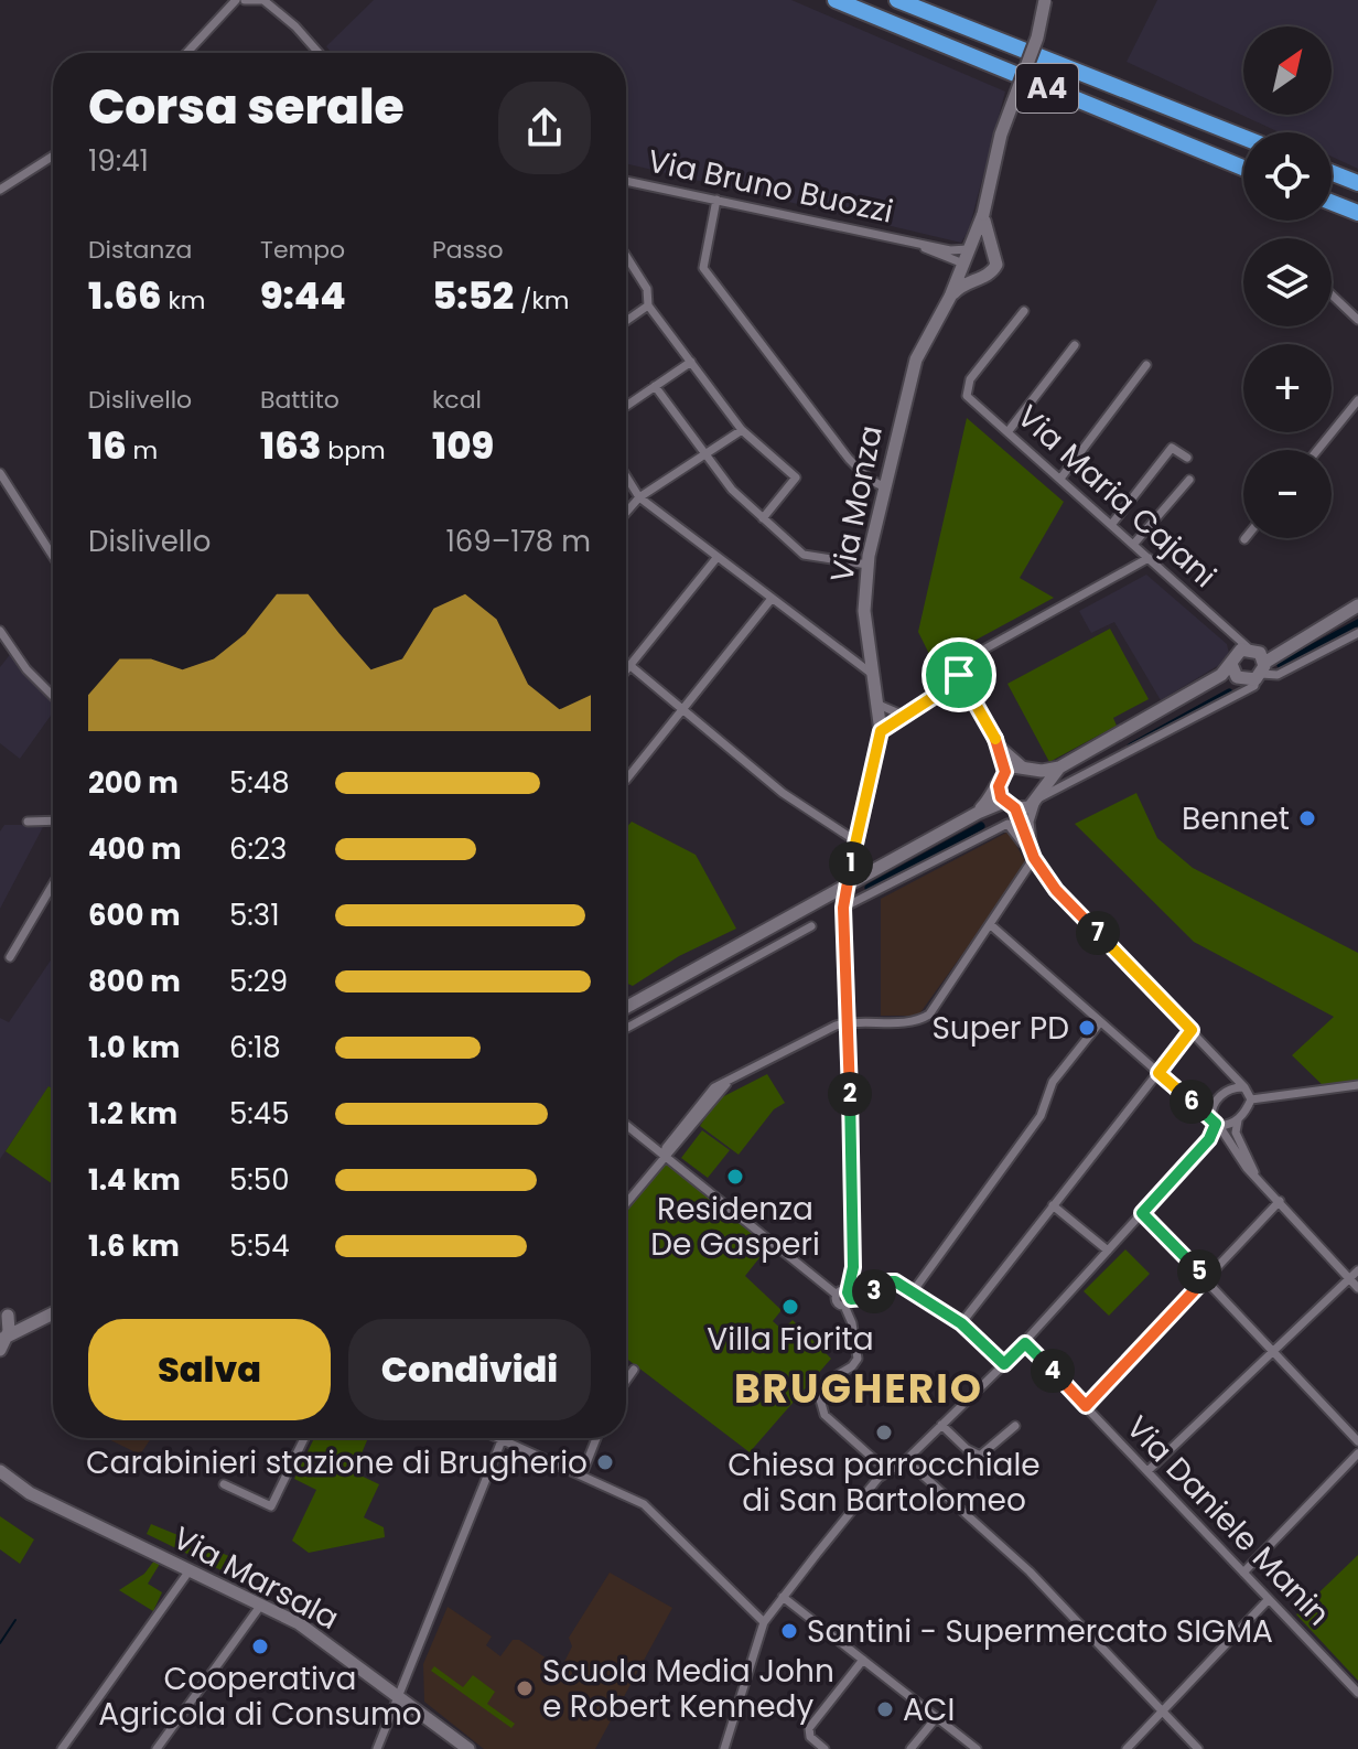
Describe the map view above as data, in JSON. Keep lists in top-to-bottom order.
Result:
{
  "streets": {
    "highway": ["A4"],
    "main road": ["Via Monza", "Via Marsala"],
    "street": ["Via Bruno Buozzi", "Via Maria Cajani", "Via Daniele Manin"]
  },
  "crossings": [
    ["Via Bruno Buozzi", "Via Monza"]
  ],
  "districts": ["BRUGHERIO"],
  "places": [
    "Bennet",
    "Super PD",
    "Residenza De Gasperi",
    "Villa Fiorita",
    "Chiesa parrocchiale di San Bartolomeo",
    "Carabinieri stazione di Brugherio",
    "Santini - Supermercato SIGMA",
    "Cooperativa Agricola di Consumo",
    "Scuola Media John e Robert Kennedy",
    "ACI"
  ],
  "north": "top right",
  "page": {
    "map_buttons": ["+", "−"],
    "heading": ["Corsa serale", "19:41"],
    "stats": [
      ["Distanza", "1.66 km"],
      ["Tempo", "9:44"],
      ["Passo", "5:52 /km"],
      ["Dislivello", "16 m"],
      ["Battito", "163 bpm"],
      ["kcal", "109"]
    ],
    "chart": ["Dislivello", "169–178 m"],
    "list": [
      {
        "name": "200 m",
        "note": "5:48"
      },
      {
        "name": "400 m",
        "note": "6:23"
      },
      {
        "name": "600 m",
        "note": "5:31"
      },
      {
        "name": "800 m",
        "note": "5:29"
      },
      {
        "name": "1.0 km",
        "note": "6:18"
      },
      {
        "name": "1.2 km",
        "note": "5:45"
      },
      {
        "name": "1.4 km",
        "note": "5:50"
      },
      {
        "name": "1.6 km",
        "note": "5:54"
      }
    ],
    "pins": [
      "1",
      "7",
      "2",
      "6",
      "5",
      "3",
      "4"
    ],
    "buttons": ["Salva", "Condividi"]
  }
}
